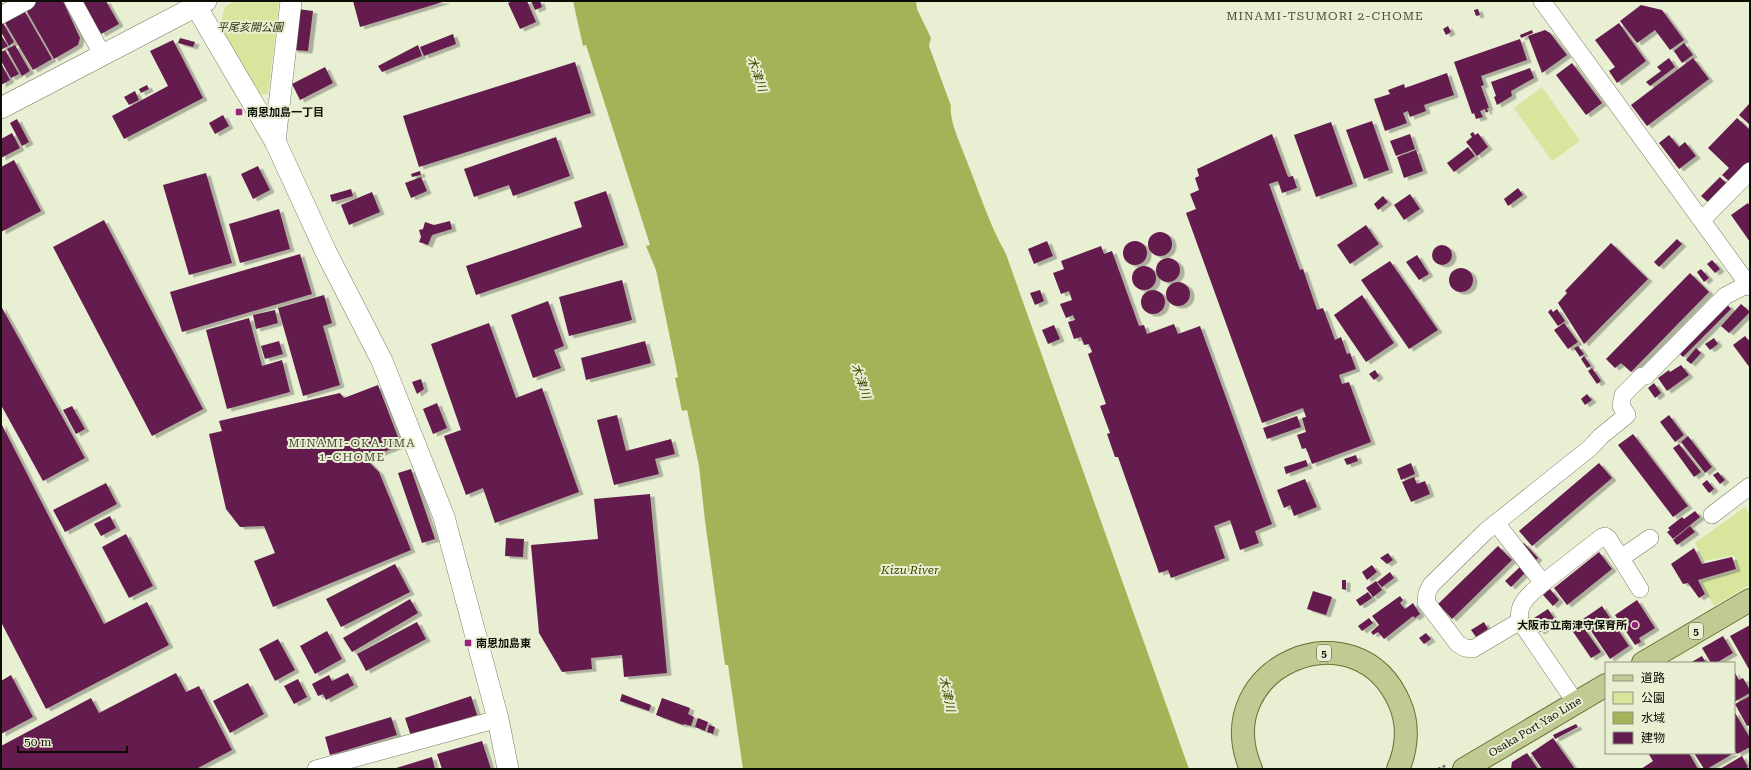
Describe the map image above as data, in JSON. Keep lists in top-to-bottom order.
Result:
{
  "streets": {
    "main road": ["5", "Osaka Port Yao Line"]
  },
  "districts": ["MINAMI-TSUMORI 2-CHOME", "MINAMI-OKAJIMA 1-CHOME"],
  "water": ["木津川", "Kizu River"],
  "parks": ["平尾亥開公園"],
  "places": {
    "transit": ["南恩加島一丁目", "南恩加島東"],
    "other": ["大阪市立南津守保育所"]
  },
  "legend": [
    "道路",
    "公園",
    "水域",
    "建物"
  ],
  "scale_bar": "50 m"
}
